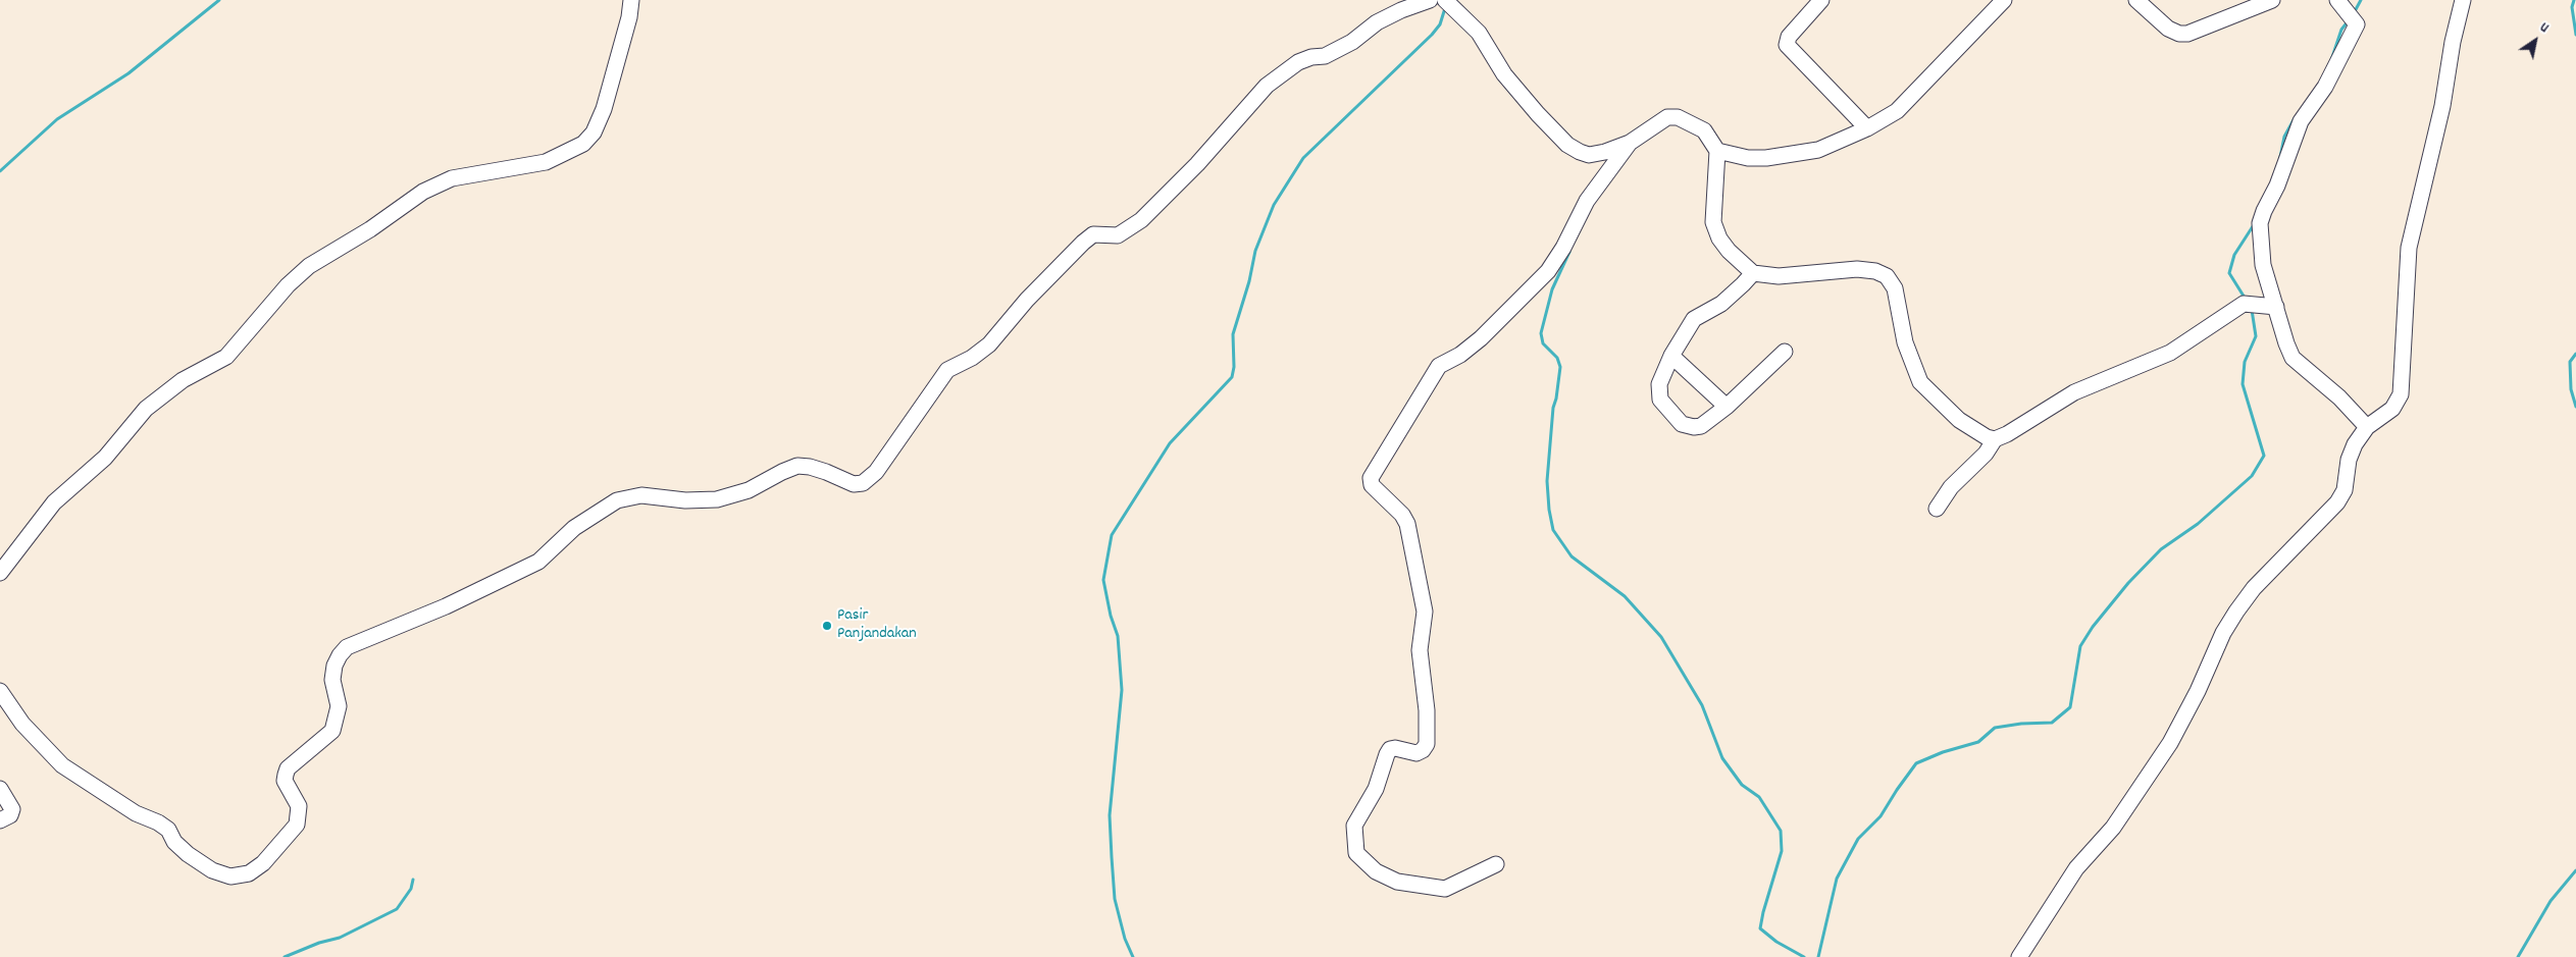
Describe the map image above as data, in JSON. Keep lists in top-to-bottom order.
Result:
{
  "places": ["Pasir Panjandakan"],
  "north": "top right"
}
